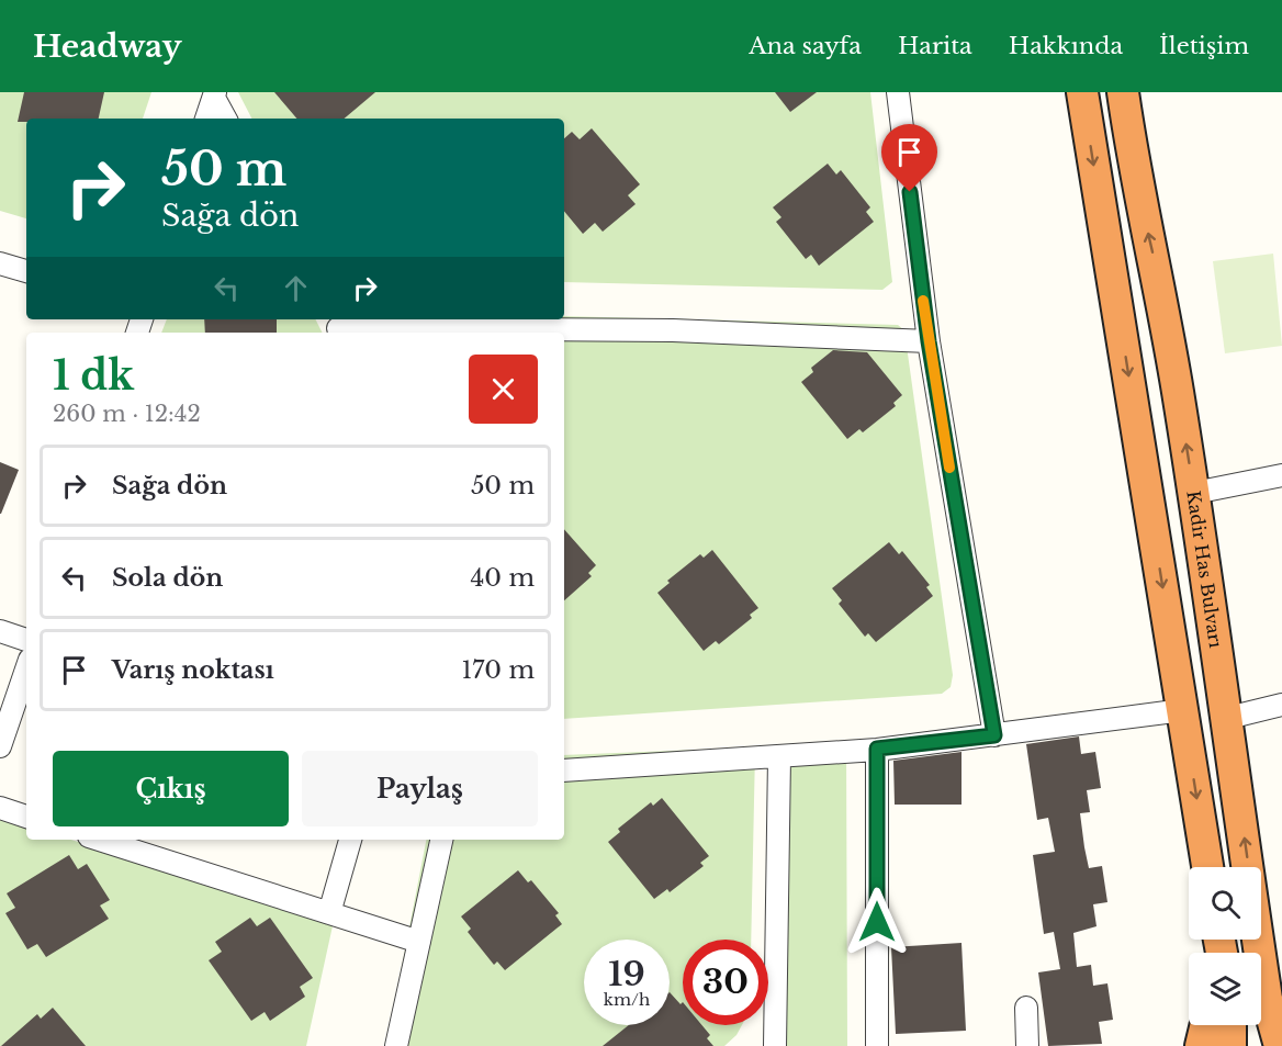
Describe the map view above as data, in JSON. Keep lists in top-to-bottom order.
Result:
{
  "streets": {
    "highway": ["Kadir Has Bulvarı"]
  },
  "page": {
    "header": "Headway",
    "nav": [
      "Ana sayfa",
      "Harita",
      "Hakkında",
      "İletişim"
    ],
    "turn": ["50 m", "Sağa dön"],
    "heading": ["1 dk", "260 m · 12:42"],
    "list": [
      {
        "name": "Sağa dön",
        "value": "50 m"
      },
      {
        "name": "Sola dön",
        "value": "40 m"
      },
      {
        "name": "Varış noktası",
        "value": "170 m"
      }
    ],
    "buttons": ["Çıkış", "Paylaş"],
    "speed": "19 km/h",
    "limit": "30"
  }
}
